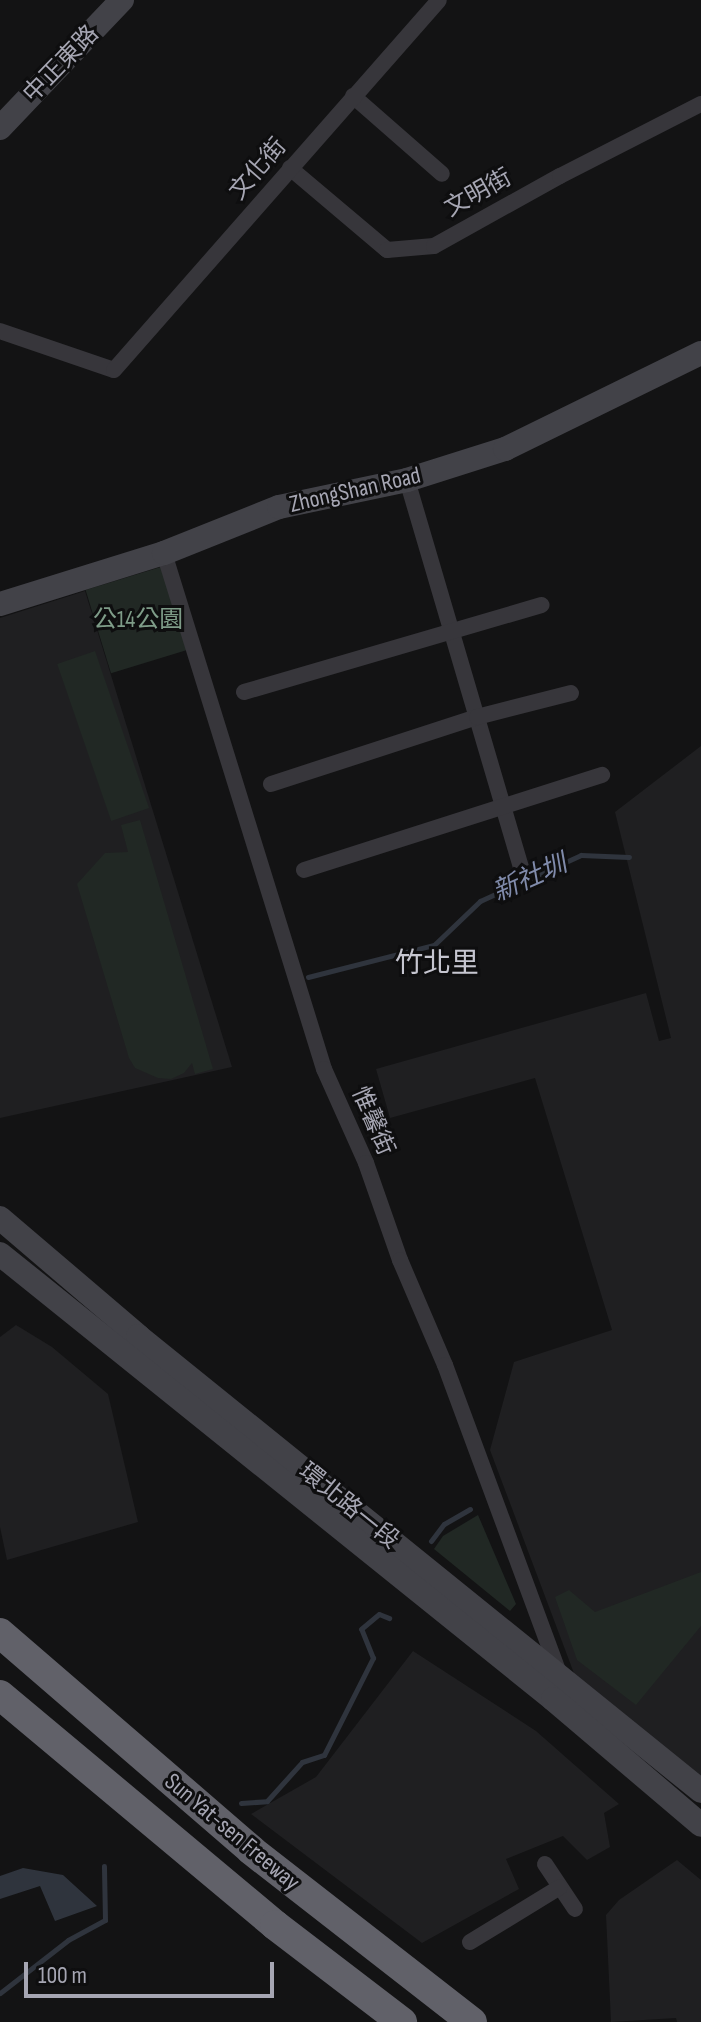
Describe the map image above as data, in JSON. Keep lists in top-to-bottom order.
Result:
{
  "streets": {
    "highway": ["Sun Yat-sen Freeway"],
    "street": [
      "中正東路",
      "文化街",
      "文明街",
      "ZhongShan Road",
      "惟馨街",
      "環北路一段"
    ]
  },
  "crossings": [
    ["文化街", "文明街"],
    ["ZhongShan Road", "惟馨街"],
    ["惟馨街", "環北路一段"]
  ],
  "districts": ["竹北里"],
  "water": ["新社圳"],
  "parks": ["公14公園"],
  "scale_bar": "100 m"
}
